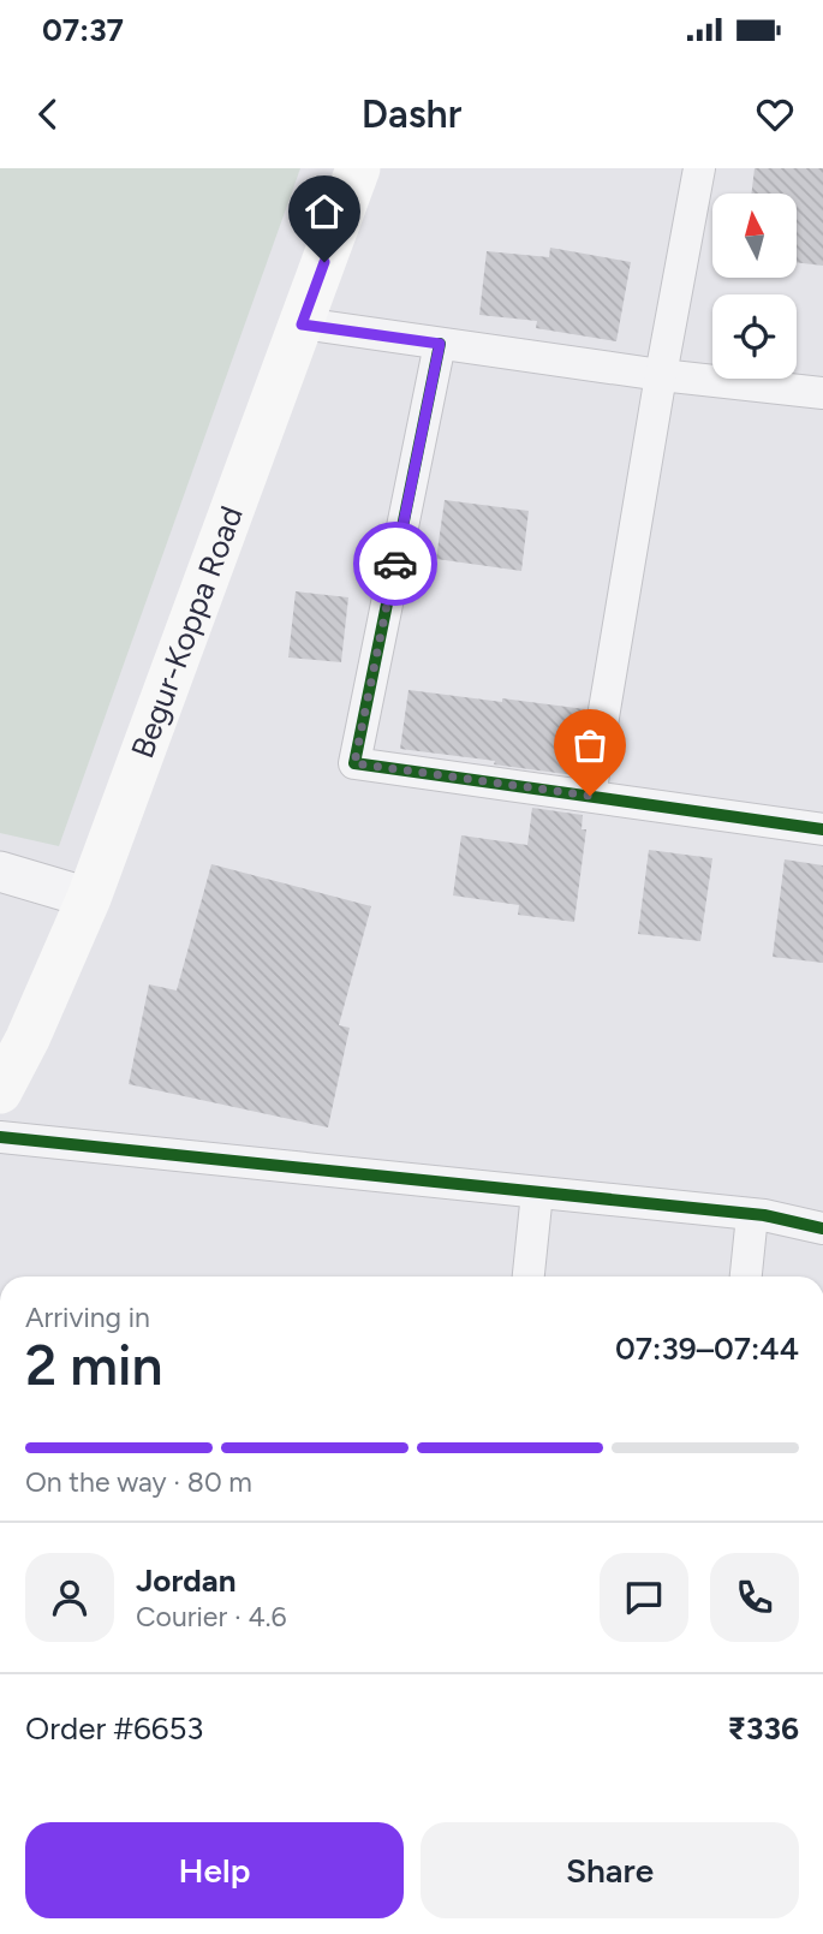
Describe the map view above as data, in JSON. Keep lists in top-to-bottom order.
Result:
{
  "streets": {
    "main road": ["Begur-Koppa Road"]
  },
  "north": "top",
  "page": {
    "status": "07:37",
    "header": "Dashr",
    "heading": ["2 min", "Arriving in", "07:39–07:44"],
    "panel": [
      "Jordan",
      "Courier · 4.6",
      "Order #6653",
      "₹336"
    ],
    "bar": "On the way · 80 m",
    "buttons": ["Help", "Share"]
  }
}
